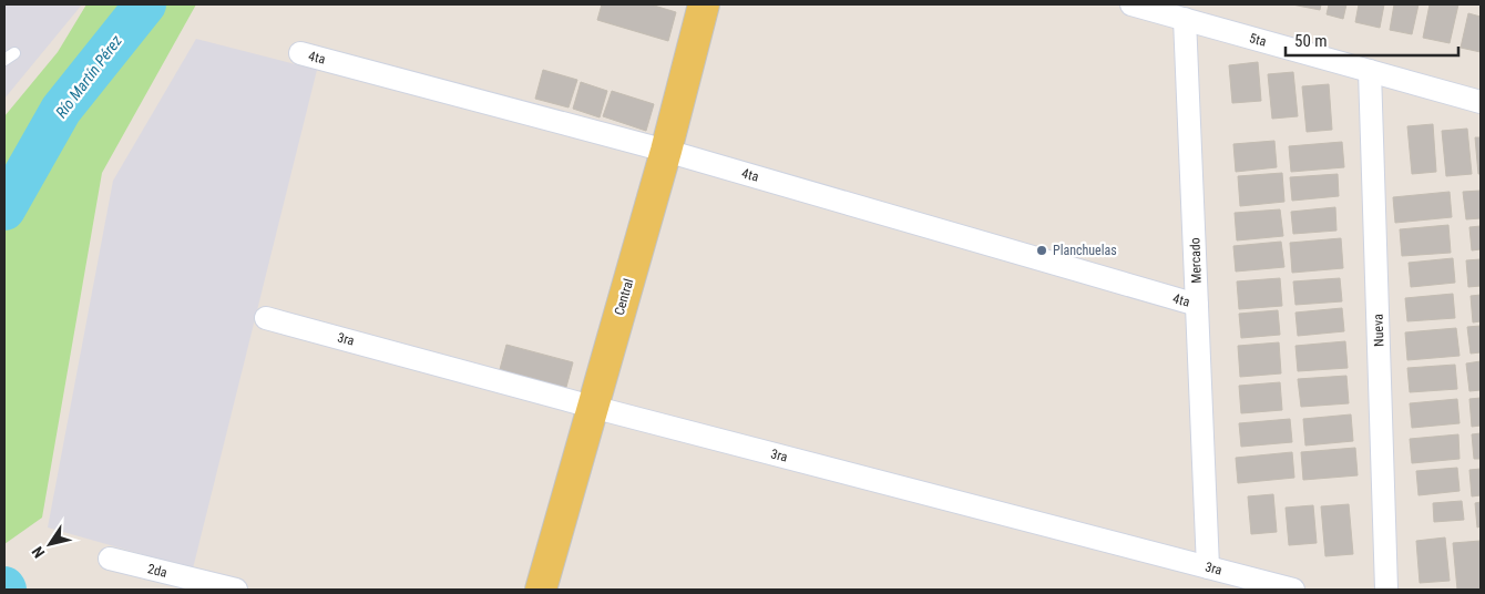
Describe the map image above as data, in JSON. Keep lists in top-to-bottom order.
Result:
{
  "streets": {
    "main road": ["Central"],
    "street": [
      "5ta",
      "4ta",
      "Mercado",
      "Nueva",
      "3ra",
      "2da"
    ]
  },
  "crossings": [
    ["5ta", "Mercado"],
    ["5ta", "Nueva"],
    ["4ta", "Mercado"],
    ["4ta", "Central"],
    ["Mercado", "3ra"],
    ["Central", "3ra"]
  ],
  "water": ["Río Martín Pérez"],
  "places": ["Planchuelas"],
  "scale_bar": "50 m",
  "north": "bottom left"
}
